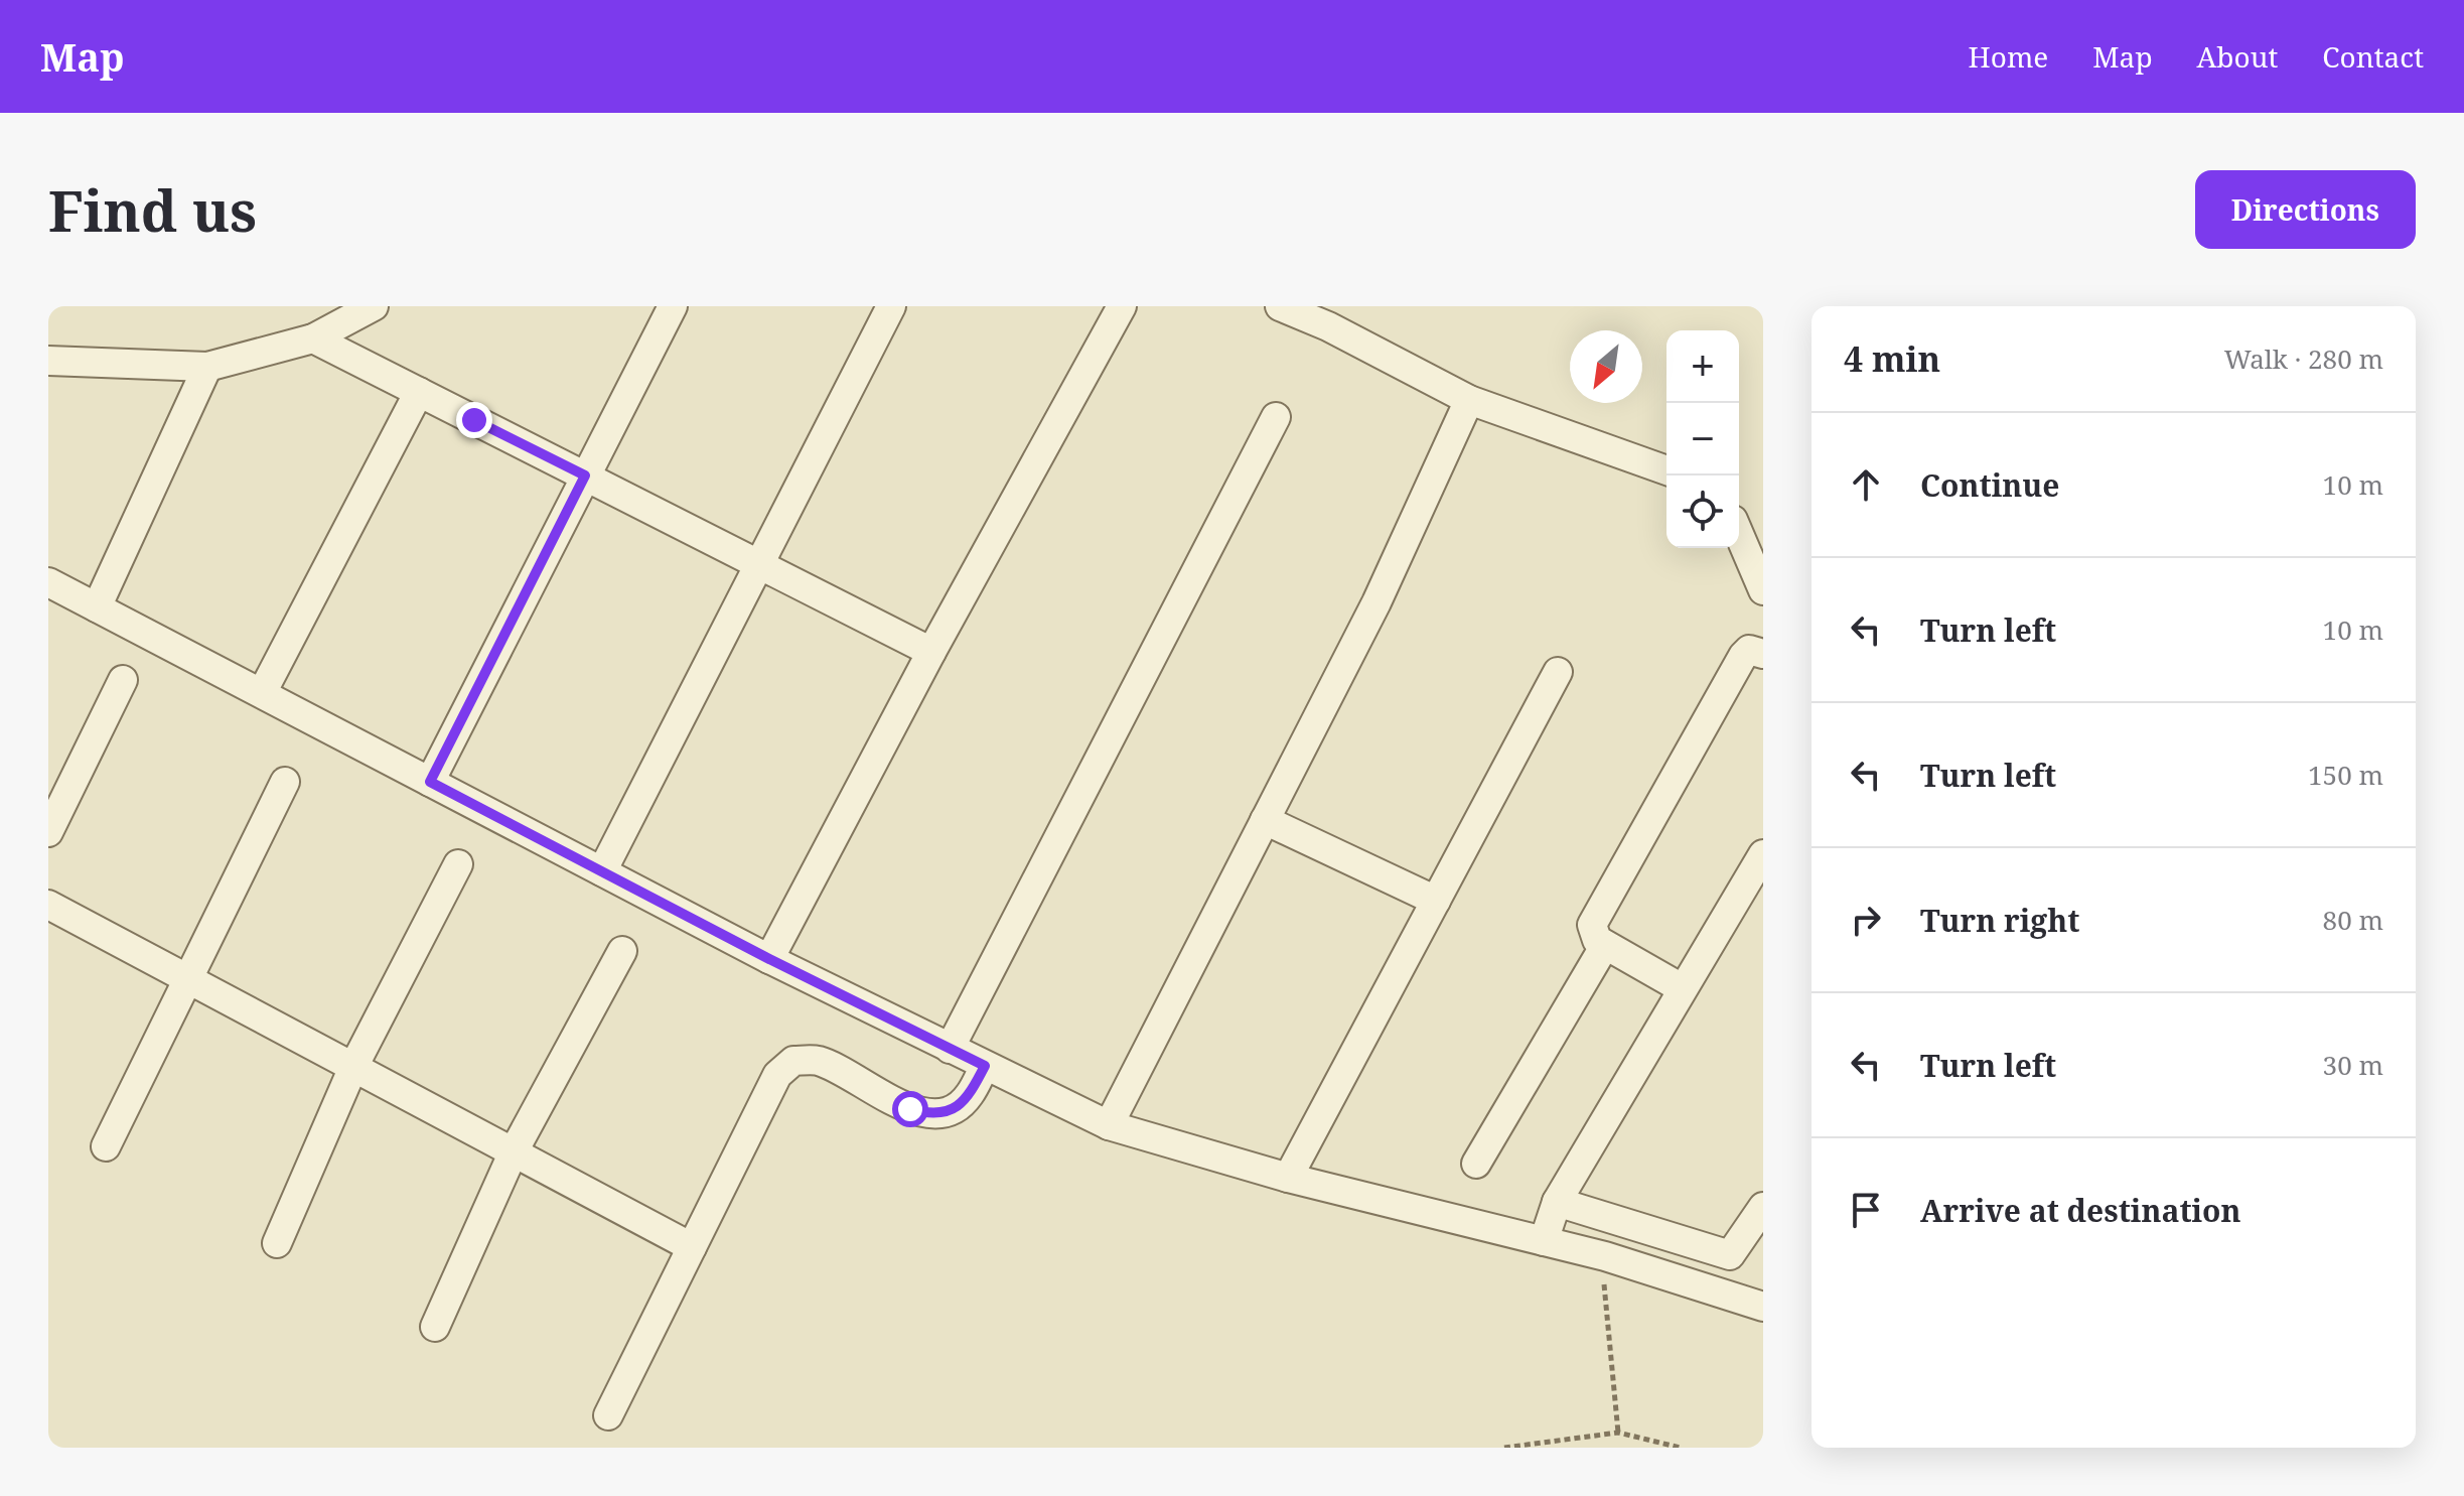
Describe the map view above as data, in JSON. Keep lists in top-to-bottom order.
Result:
{
  "north": "bottom left",
  "page": {
    "header": "Map",
    "nav": [
      "Home",
      "Map",
      "About",
      "Contact"
    ],
    "buttons": "Directions",
    "title": "Find us",
    "heading": ["4 min", "Walk · 280 m"],
    "map_buttons": ["+", "−"],
    "list": [
      ["Continue", "10 m"],
      ["Turn left", "10 m"],
      ["Turn left", "150 m"],
      ["Turn right", "80 m"],
      ["Turn left", "30 m"],
      "Arrive at destination"
    ]
  }
}
